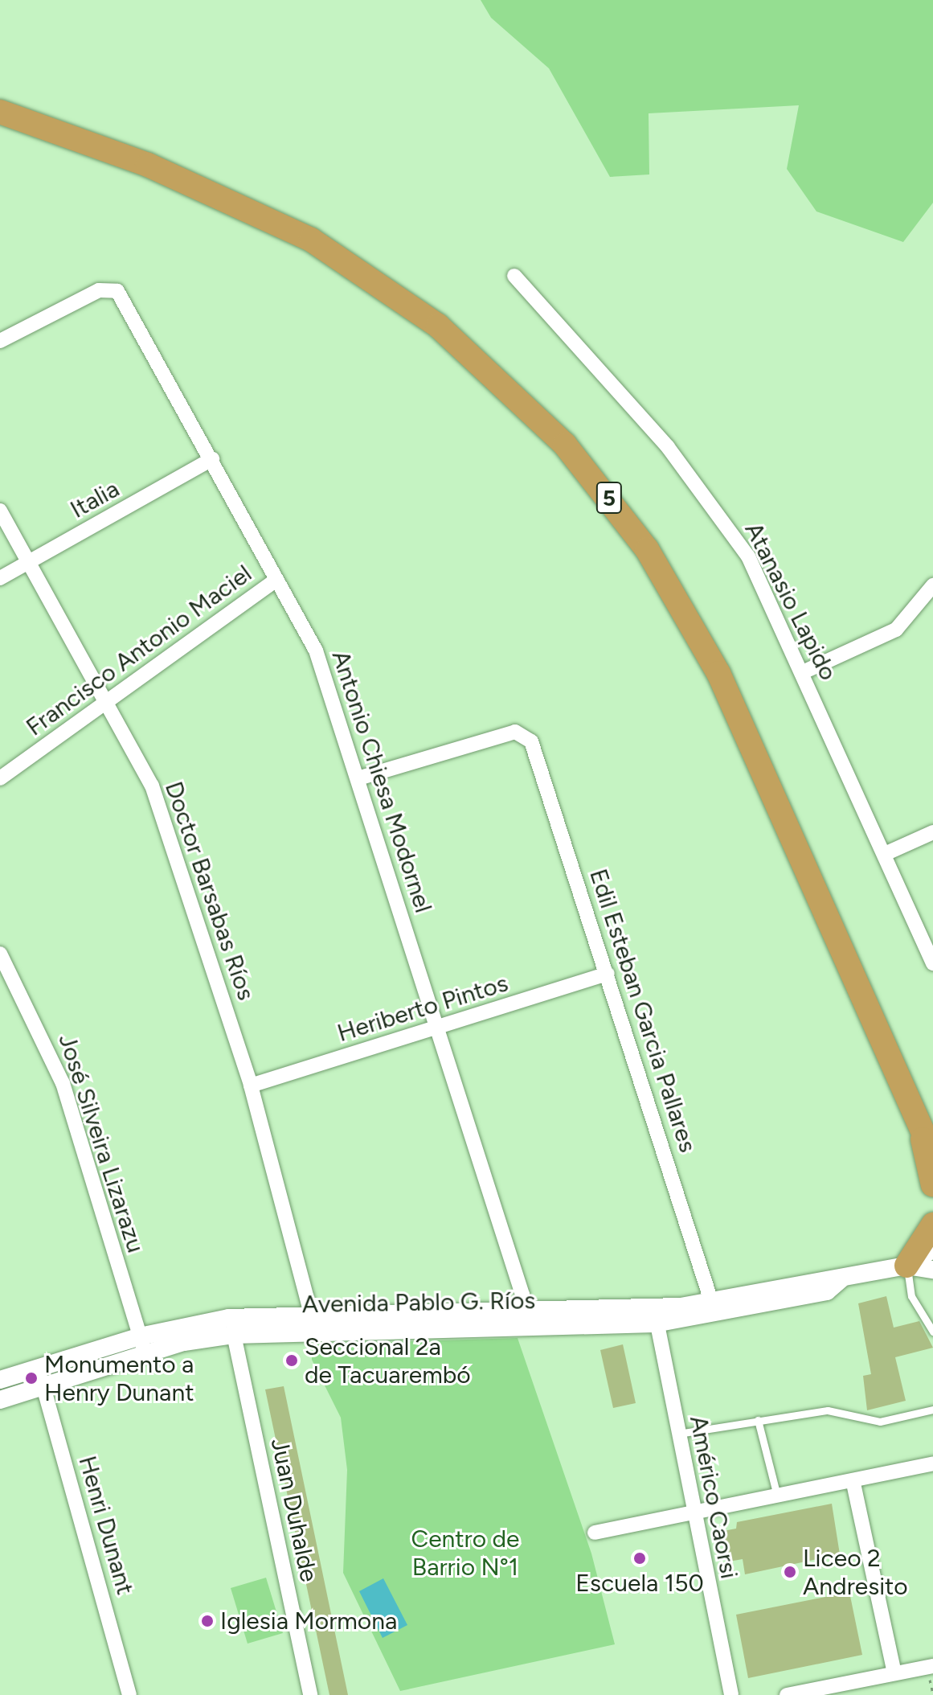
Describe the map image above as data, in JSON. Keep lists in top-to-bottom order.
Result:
{
  "streets": {
    "highway": ["5"],
    "street": [
      "Italia",
      "Atanasio Lapido",
      "Francisco Antonio Maciel",
      "Antonio Chiesa Modornel",
      "Doctor Barsabas Ríos",
      "Heriberto Pintos",
      "Edil Esteban Garcia Pallares",
      "José Silveira Lizarazu",
      "Avenida Pablo G. Ríos",
      "Américo Caorsi",
      "Juan Duhalde",
      "Henri Dunant"
    ]
  },
  "crossings": [
    ["Italia", "Antonio Chiesa Modornel"],
    ["Italia", "Doctor Barsabas Ríos"],
    ["Francisco Antonio Maciel", "Antonio Chiesa Modornel"],
    ["Francisco Antonio Maciel", "Doctor Barsabas Ríos"],
    ["Antonio Chiesa Modornel", "Heriberto Pintos"],
    ["Antonio Chiesa Modornel", "Edil Esteban Garcia Pallares"],
    ["Antonio Chiesa Modornel", "Avenida Pablo G. Ríos"],
    ["Doctor Barsabas Ríos", "Heriberto Pintos"],
    ["Doctor Barsabas Ríos", "Avenida Pablo G. Ríos"],
    ["Heriberto Pintos", "Edil Esteban Garcia Pallares"],
    ["Edil Esteban Garcia Pallares", "Avenida Pablo G. Ríos"],
    ["José Silveira Lizarazu", "Avenida Pablo G. Ríos"],
    ["Avenida Pablo G. Ríos", "Américo Caorsi"],
    ["Avenida Pablo G. Ríos", "Juan Duhalde"],
    ["Avenida Pablo G. Ríos", "Henri Dunant"]
  ],
  "parks": ["Centro de Barrio N°1"],
  "places": [
    "Seccional 2a de Tacuarembó",
    "Monumento a Henry Dunant",
    "Escuela 150",
    "Liceo 2 Andresito",
    "Iglesia Mormona"
  ]
}
